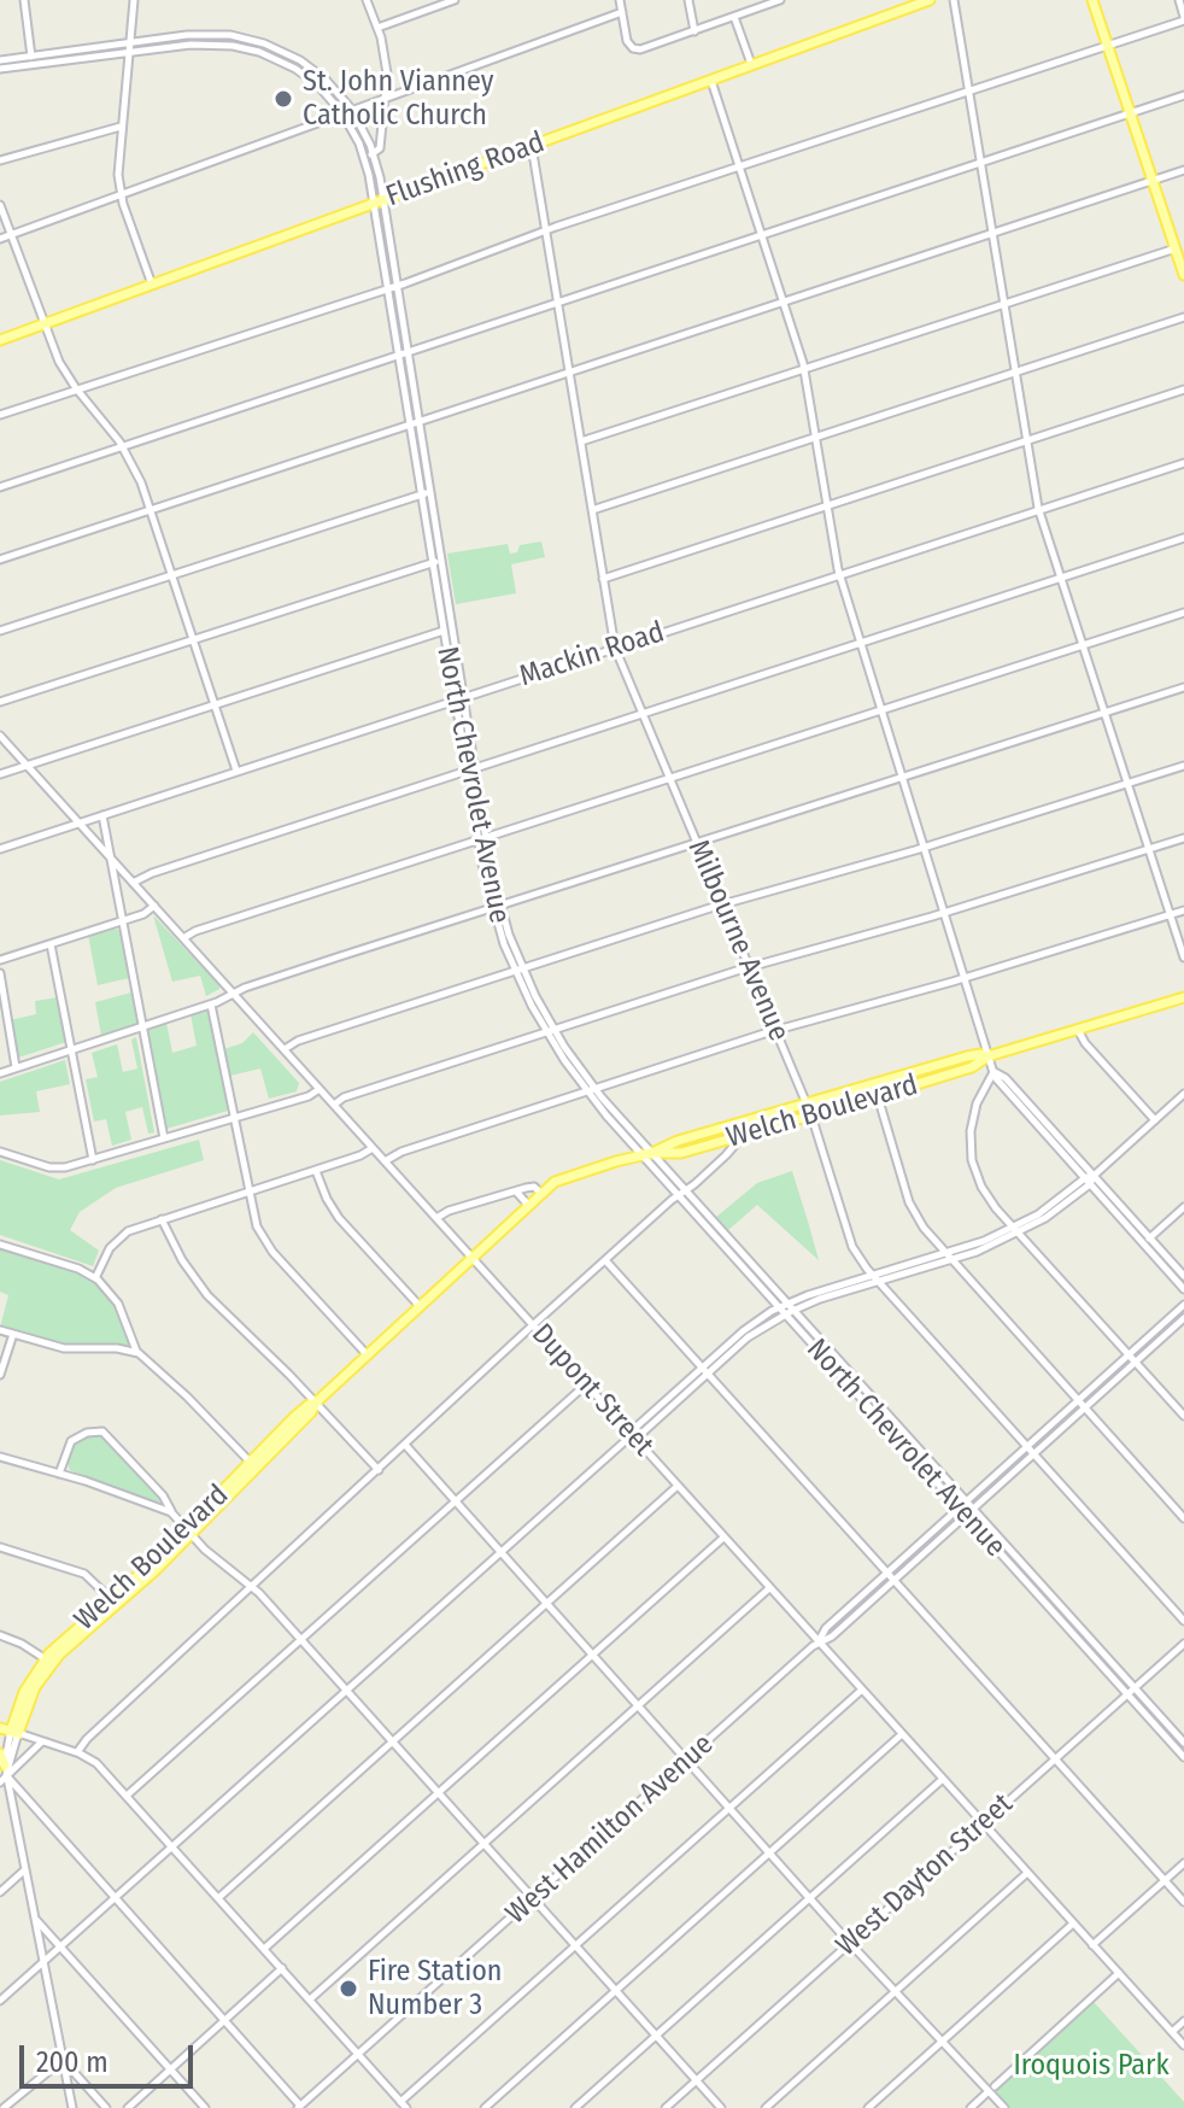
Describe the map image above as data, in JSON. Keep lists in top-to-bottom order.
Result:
{
  "streets": {
    "main road": ["Flushing Road", "Welch Boulevard"],
    "street": [
      "Mackin Road",
      "North Chevrolet Avenue",
      "Milbourne Avenue",
      "Dupont Street",
      "West Hamilton Avenue",
      "West Dayton Street"
    ]
  },
  "crossings": [
    ["Flushing Road", "North Chevrolet Avenue"],
    ["Flushing Road", "Milbourne Avenue"],
    ["Mackin Road", "North Chevrolet Avenue"],
    ["Mackin Road", "Milbourne Avenue"],
    ["Mackin Road", "Dupont Street"],
    ["North Chevrolet Avenue", "Welch Boulevard"],
    ["North Chevrolet Avenue", "West Hamilton Avenue"],
    ["North Chevrolet Avenue", "West Dayton Street"],
    ["Milbourne Avenue", "Welch Boulevard"],
    ["Milbourne Avenue", "West Hamilton Avenue"],
    ["Welch Boulevard", "Dupont Street"],
    ["Dupont Street", "West Hamilton Avenue"],
    ["Dupont Street", "West Dayton Street"]
  ],
  "parks": ["Iroquois Park"],
  "places": ["St. John Vianney Catholic Church", "Fire Station Number 3"],
  "scale_bar": "200 m"
}
